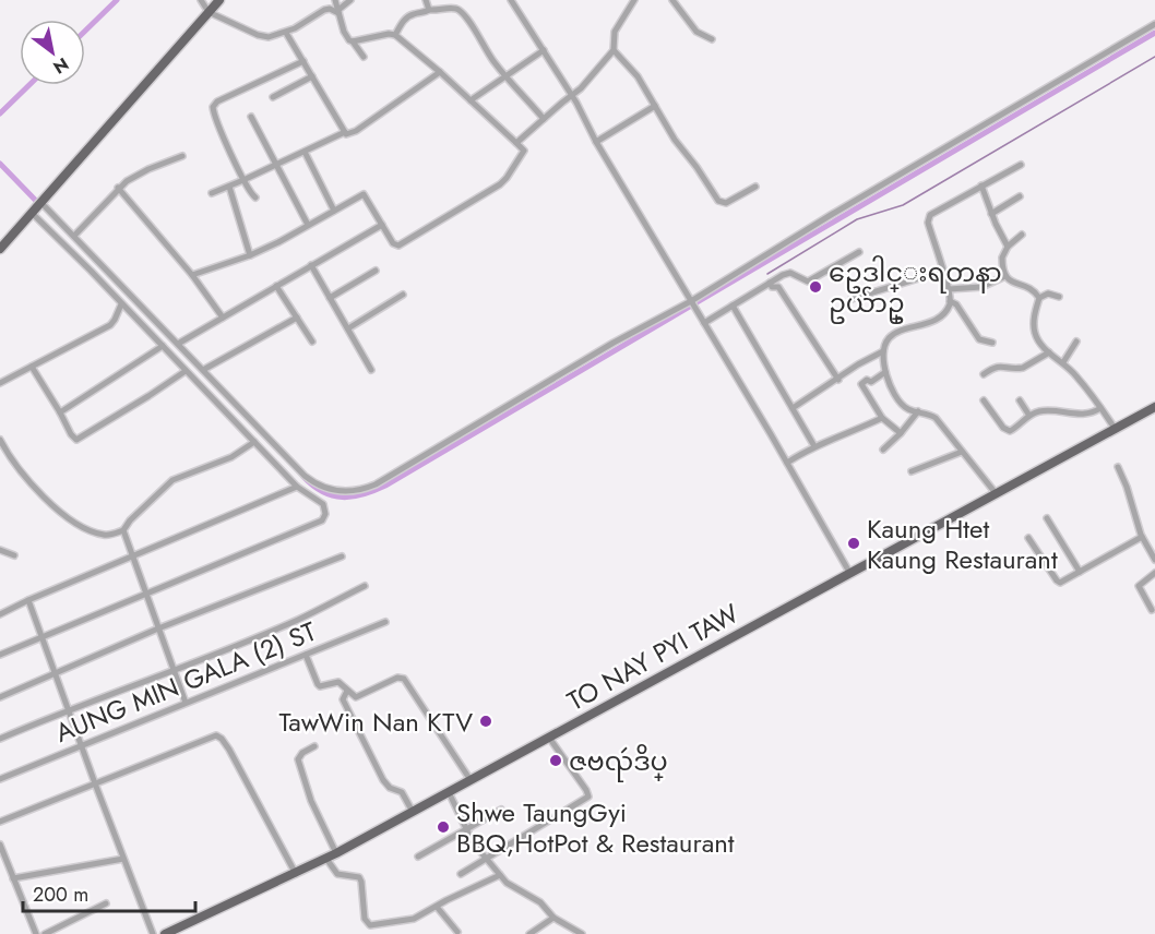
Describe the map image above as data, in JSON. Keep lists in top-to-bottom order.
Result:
{
  "streets": {
    "main road": ["TO NAY PYI TAW"],
    "street": ["AUNG MIN GALA (2) ST"]
  },
  "places": [
    "ဥေဒါင္းရတနာ ဥယ်ာဥ္",
    "Kaung Htet Kaung Restaurant",
    "TawWin Nan KTV",
    "ဇဗၺဴဒိပ္",
    "Shwe TaungGyi BBQ,HotPot & Restaurant"
  ],
  "scale_bar": "200 m",
  "north": "bottom right"
}
